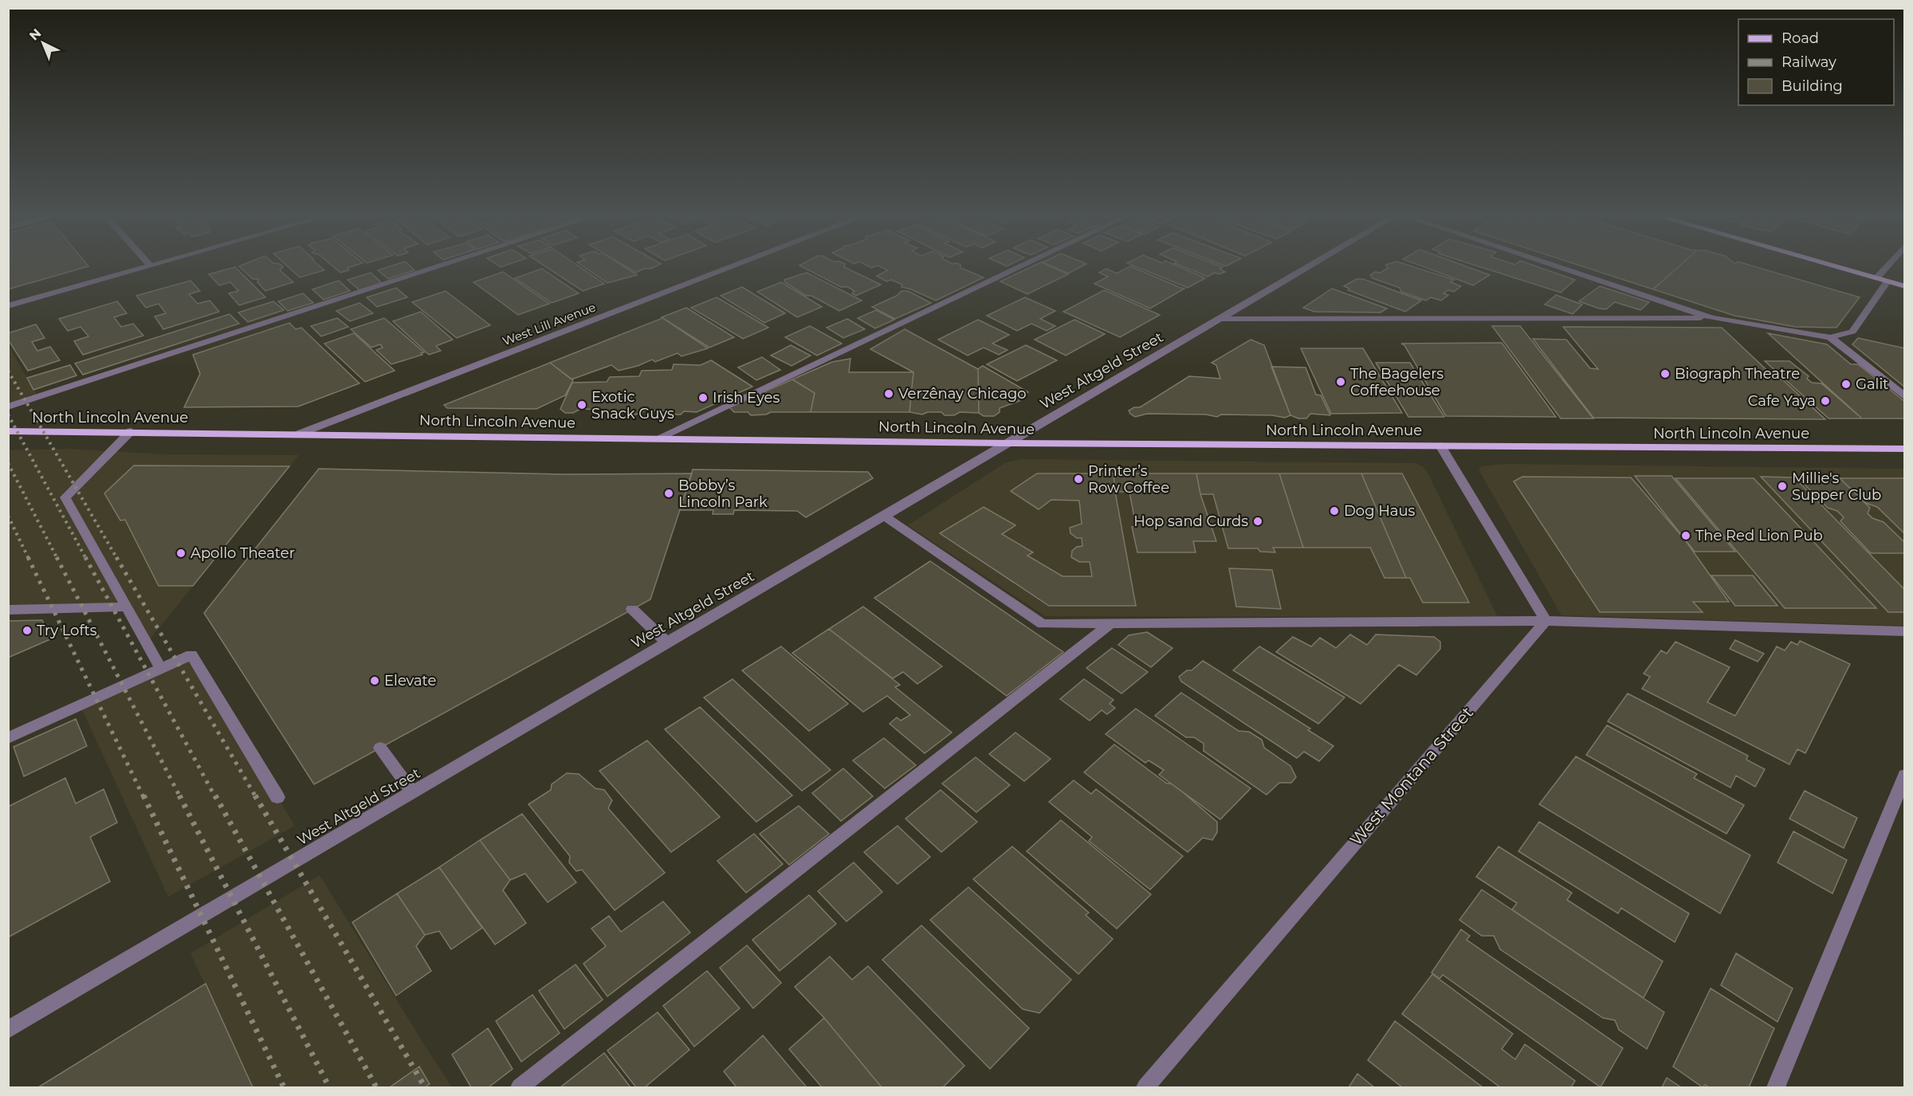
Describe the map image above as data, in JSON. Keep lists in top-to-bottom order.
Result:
{
  "streets": {
    "main road": ["North Lincoln Avenue"],
    "street": ["West Lill Avenue", "West Altgeld Street", "West Montana Street"]
  },
  "crossings": [
    ["West Lill Avenue", "North Lincoln Avenue"],
    ["West Altgeld Street", "North Lincoln Avenue"]
  ],
  "places": [
    "Biograph Theatre",
    "The Bagelers Coffeehouse",
    "Galit",
    "Verzênay Chicago",
    "Irish Eyes",
    "Cafe Yaya",
    "Exotic Snack Guys",
    "Printer’s Row Coffee",
    "Millie's Supper Club",
    "Bobby’s Lincoln Park",
    "Dog Haus",
    "Hop sand Curds",
    "The Red Lion Pub",
    "Apollo Theater",
    "Try Lofts",
    "Elevate"
  ],
  "legend": ["Road", "Railway", "Building"],
  "north": "top left"
}
